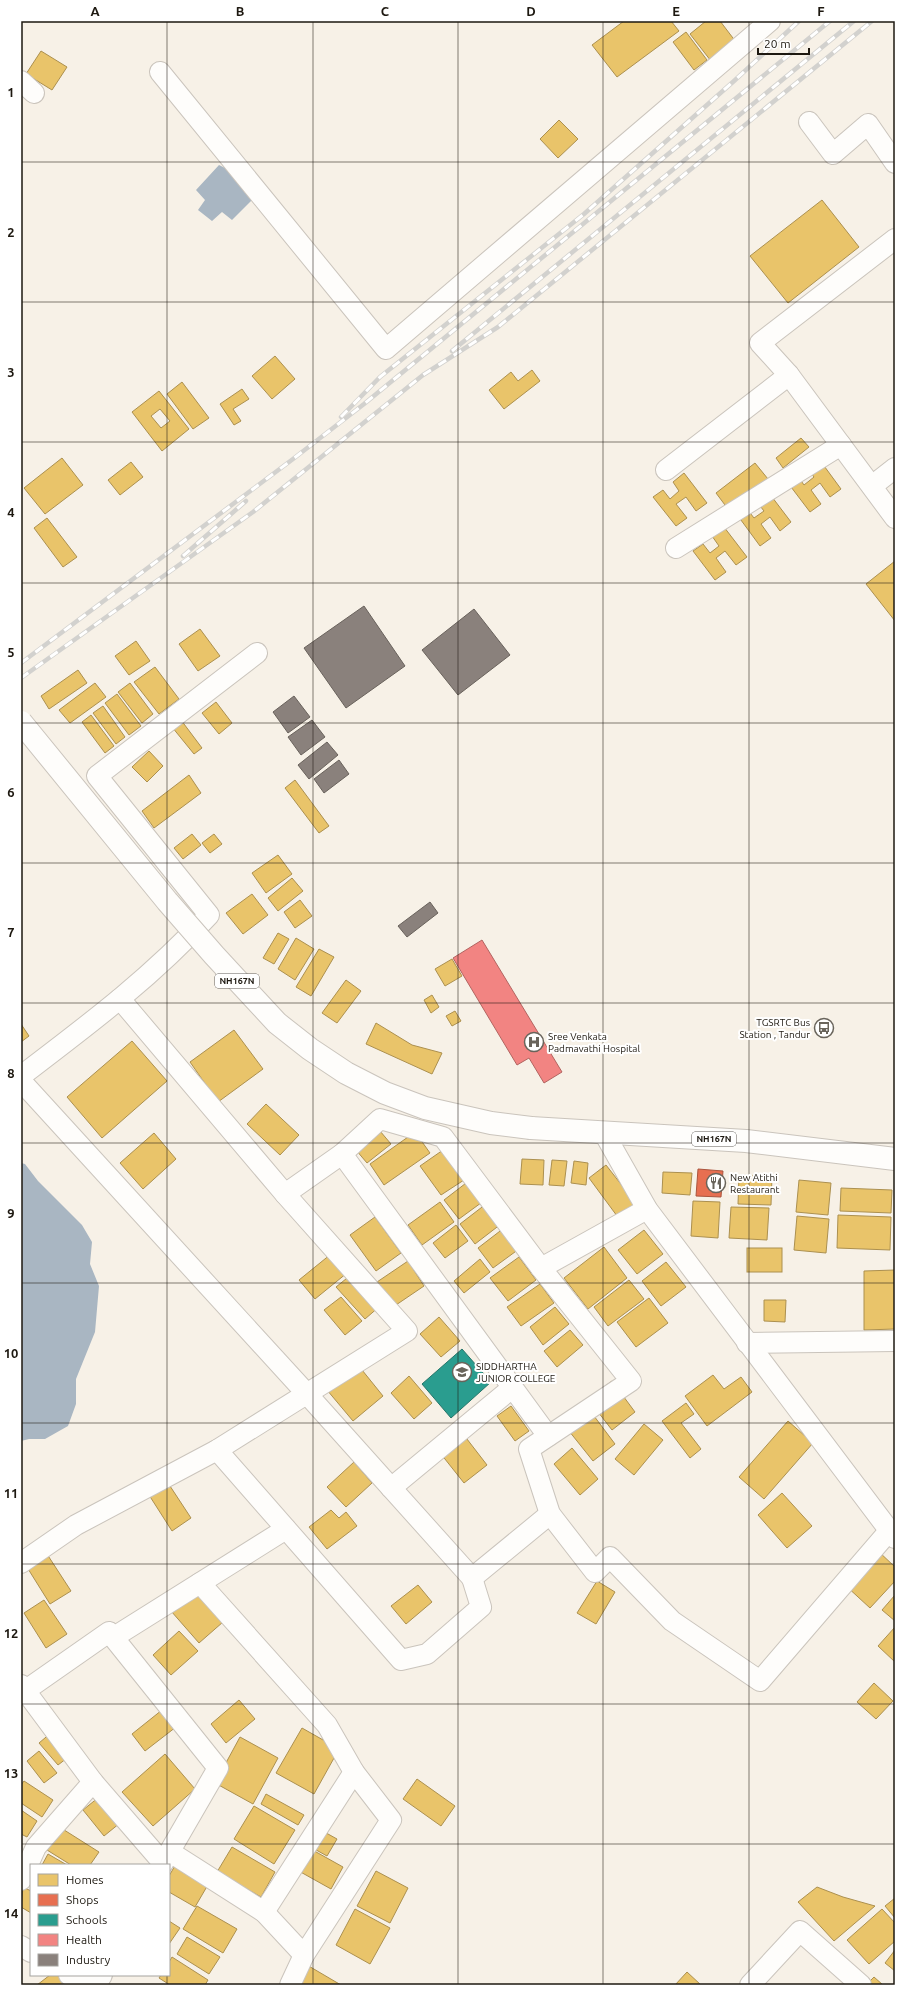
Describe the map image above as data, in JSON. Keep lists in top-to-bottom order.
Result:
{
  "streets": {
    "highway": ["NH167N"]
  },
  "places": {
    "bus stop": ["TGSRTC Bus Station , Tandur"],
    "hospital": ["Sree Venkata Padmavathi Hospital"],
    "restaurant": ["New Atithi Restaurant"],
    "school or university": ["SIDDHARTHA JUNIOR COLLEGE"]
  },
  "legend": [
    "Homes",
    "Shops",
    "Schools",
    "Health",
    "Industry"
  ],
  "scale_bar": "20 m",
  "grid": {
    "columns": [
      "A",
      "B",
      "C",
      "D",
      "E",
      "F"
    ],
    "rows": [
      "1",
      "2",
      "3",
      "4",
      "5",
      "6",
      "7",
      "8",
      "9",
      "10",
      "11",
      "12",
      "13",
      "14"
    ]
  }
}
